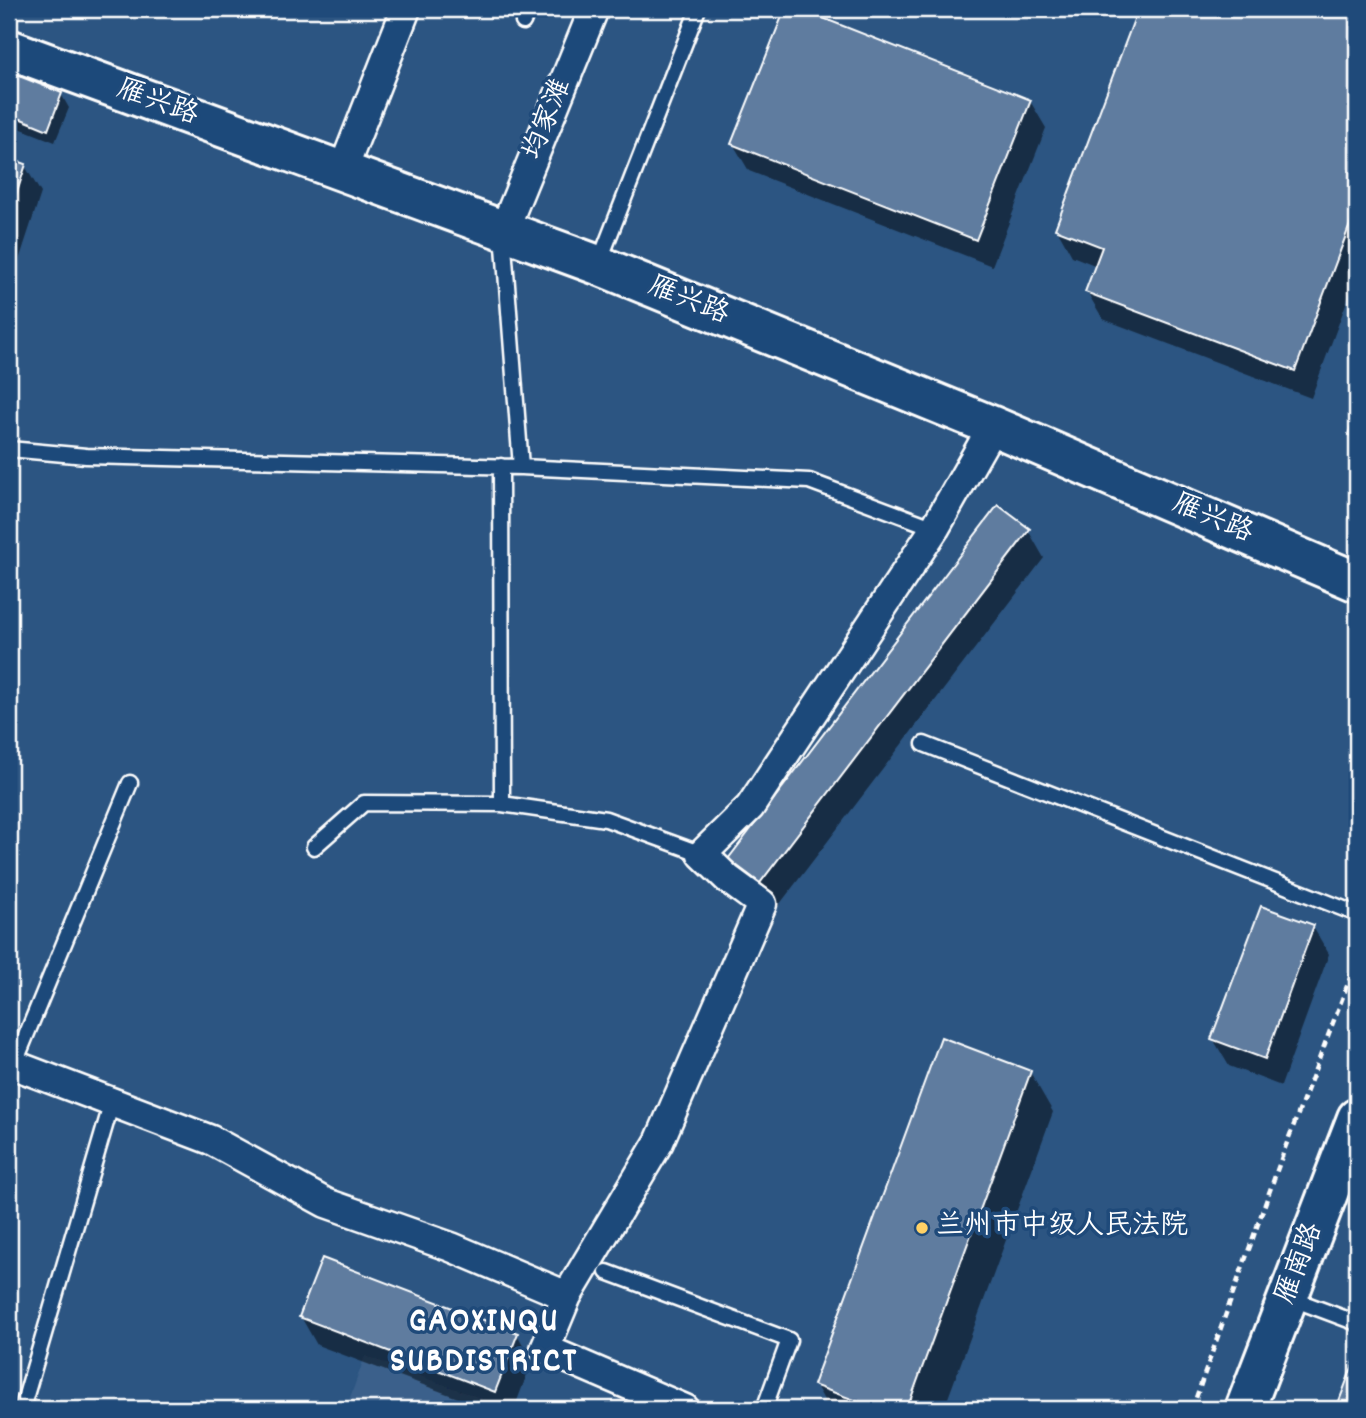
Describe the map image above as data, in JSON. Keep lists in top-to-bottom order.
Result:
{
  "streets": {
    "street": ["雁兴路", "均家滩", "雁南路"]
  },
  "crossings": [
    ["雁兴路", "均家滩"]
  ],
  "districts": ["GAOXINQU SUBDISTRICT"],
  "places": ["兰州市中级人民法院"]
}
